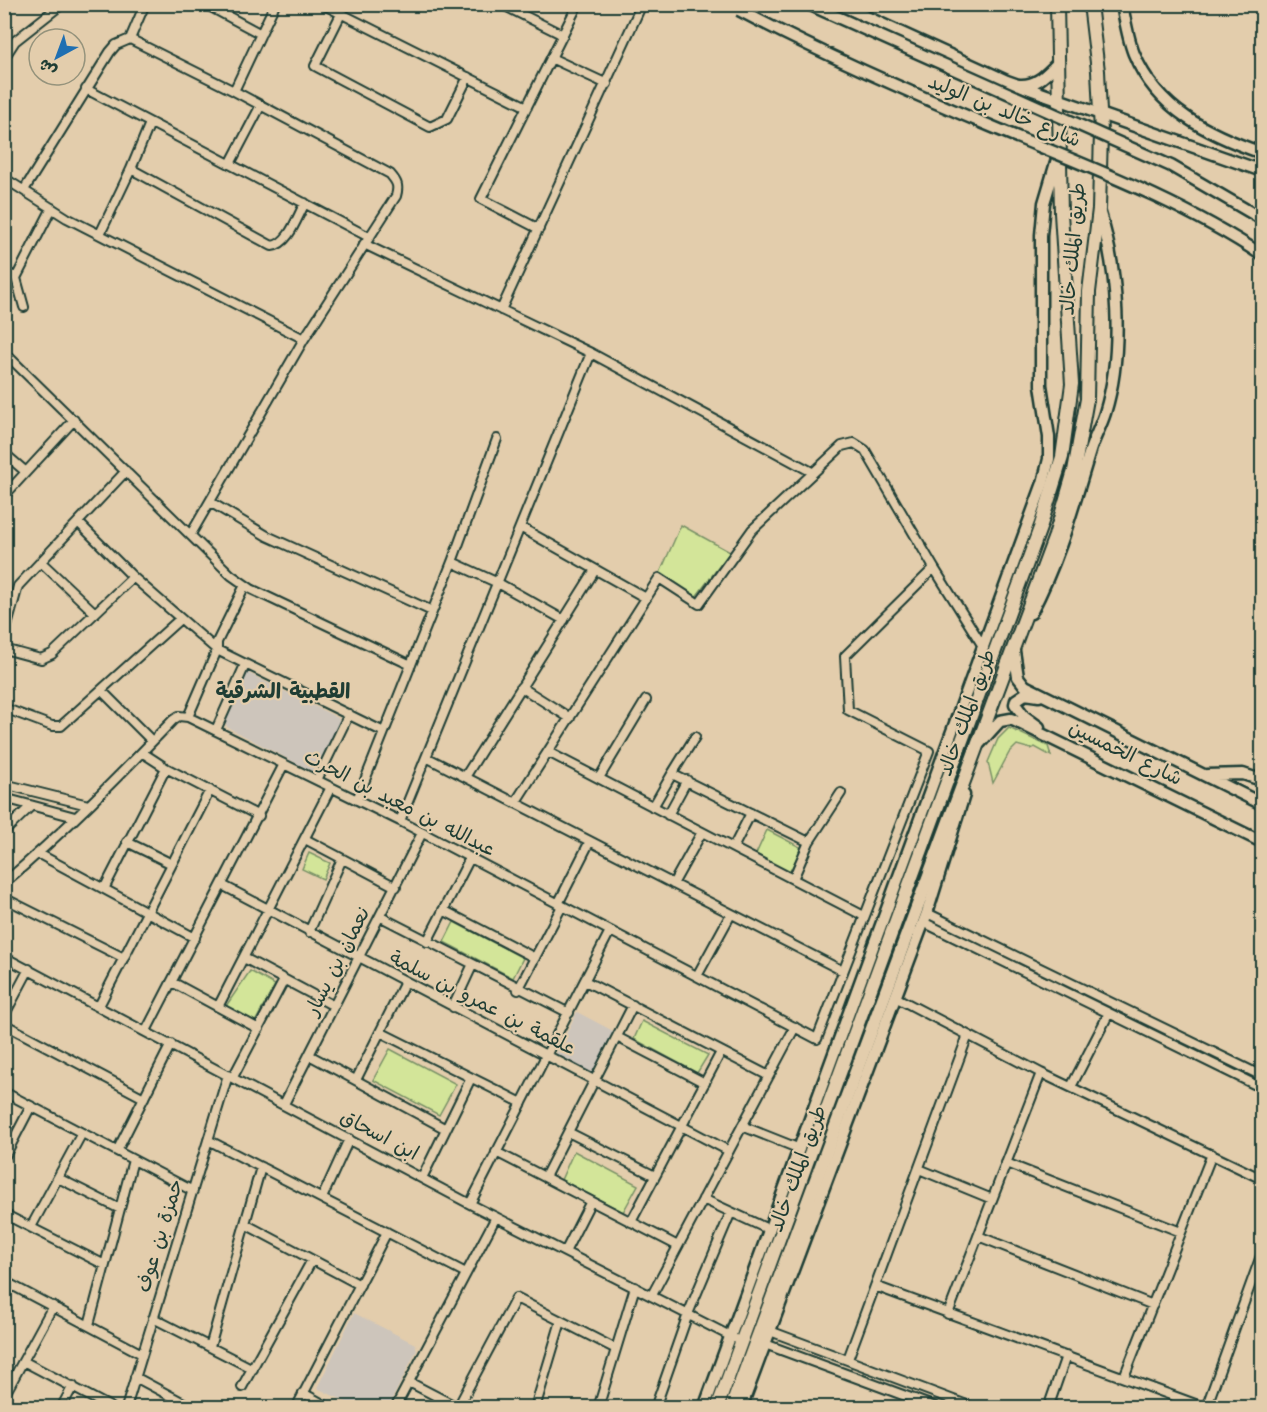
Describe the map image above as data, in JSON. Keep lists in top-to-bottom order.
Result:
{
  "streets": {
    "main road": ["شارع خالد بن الوليد", "طريق الملك خالد", "شارع الخمسين"],
    "street": [
      "عبدالله بن معبد بن الحرث",
      "نعمان بن يسار",
      "علقمة بن عمرو بن سلمة",
      "ابن اسحاق",
      "حمزة بن عوف"
    ]
  },
  "crossings": [
    ["شارع خالد بن الوليد", "طريق الملك خالد"],
    ["طريق الملك خالد", "شارع الخمسين"],
    ["طريق الملك خالد", "ابن اسحاق"],
    ["عبدالله بن معبد بن الحرث", "نعمان بن يسار"],
    ["نعمان بن يسار", "علقمة بن عمرو بن سلمة"],
    ["نعمان بن يسار", "ابن اسحاق"],
    ["ابن اسحاق", "حمزة بن عوف"]
  ],
  "districts": ["القطبية الشرقية"],
  "north": "bottom left"
}
